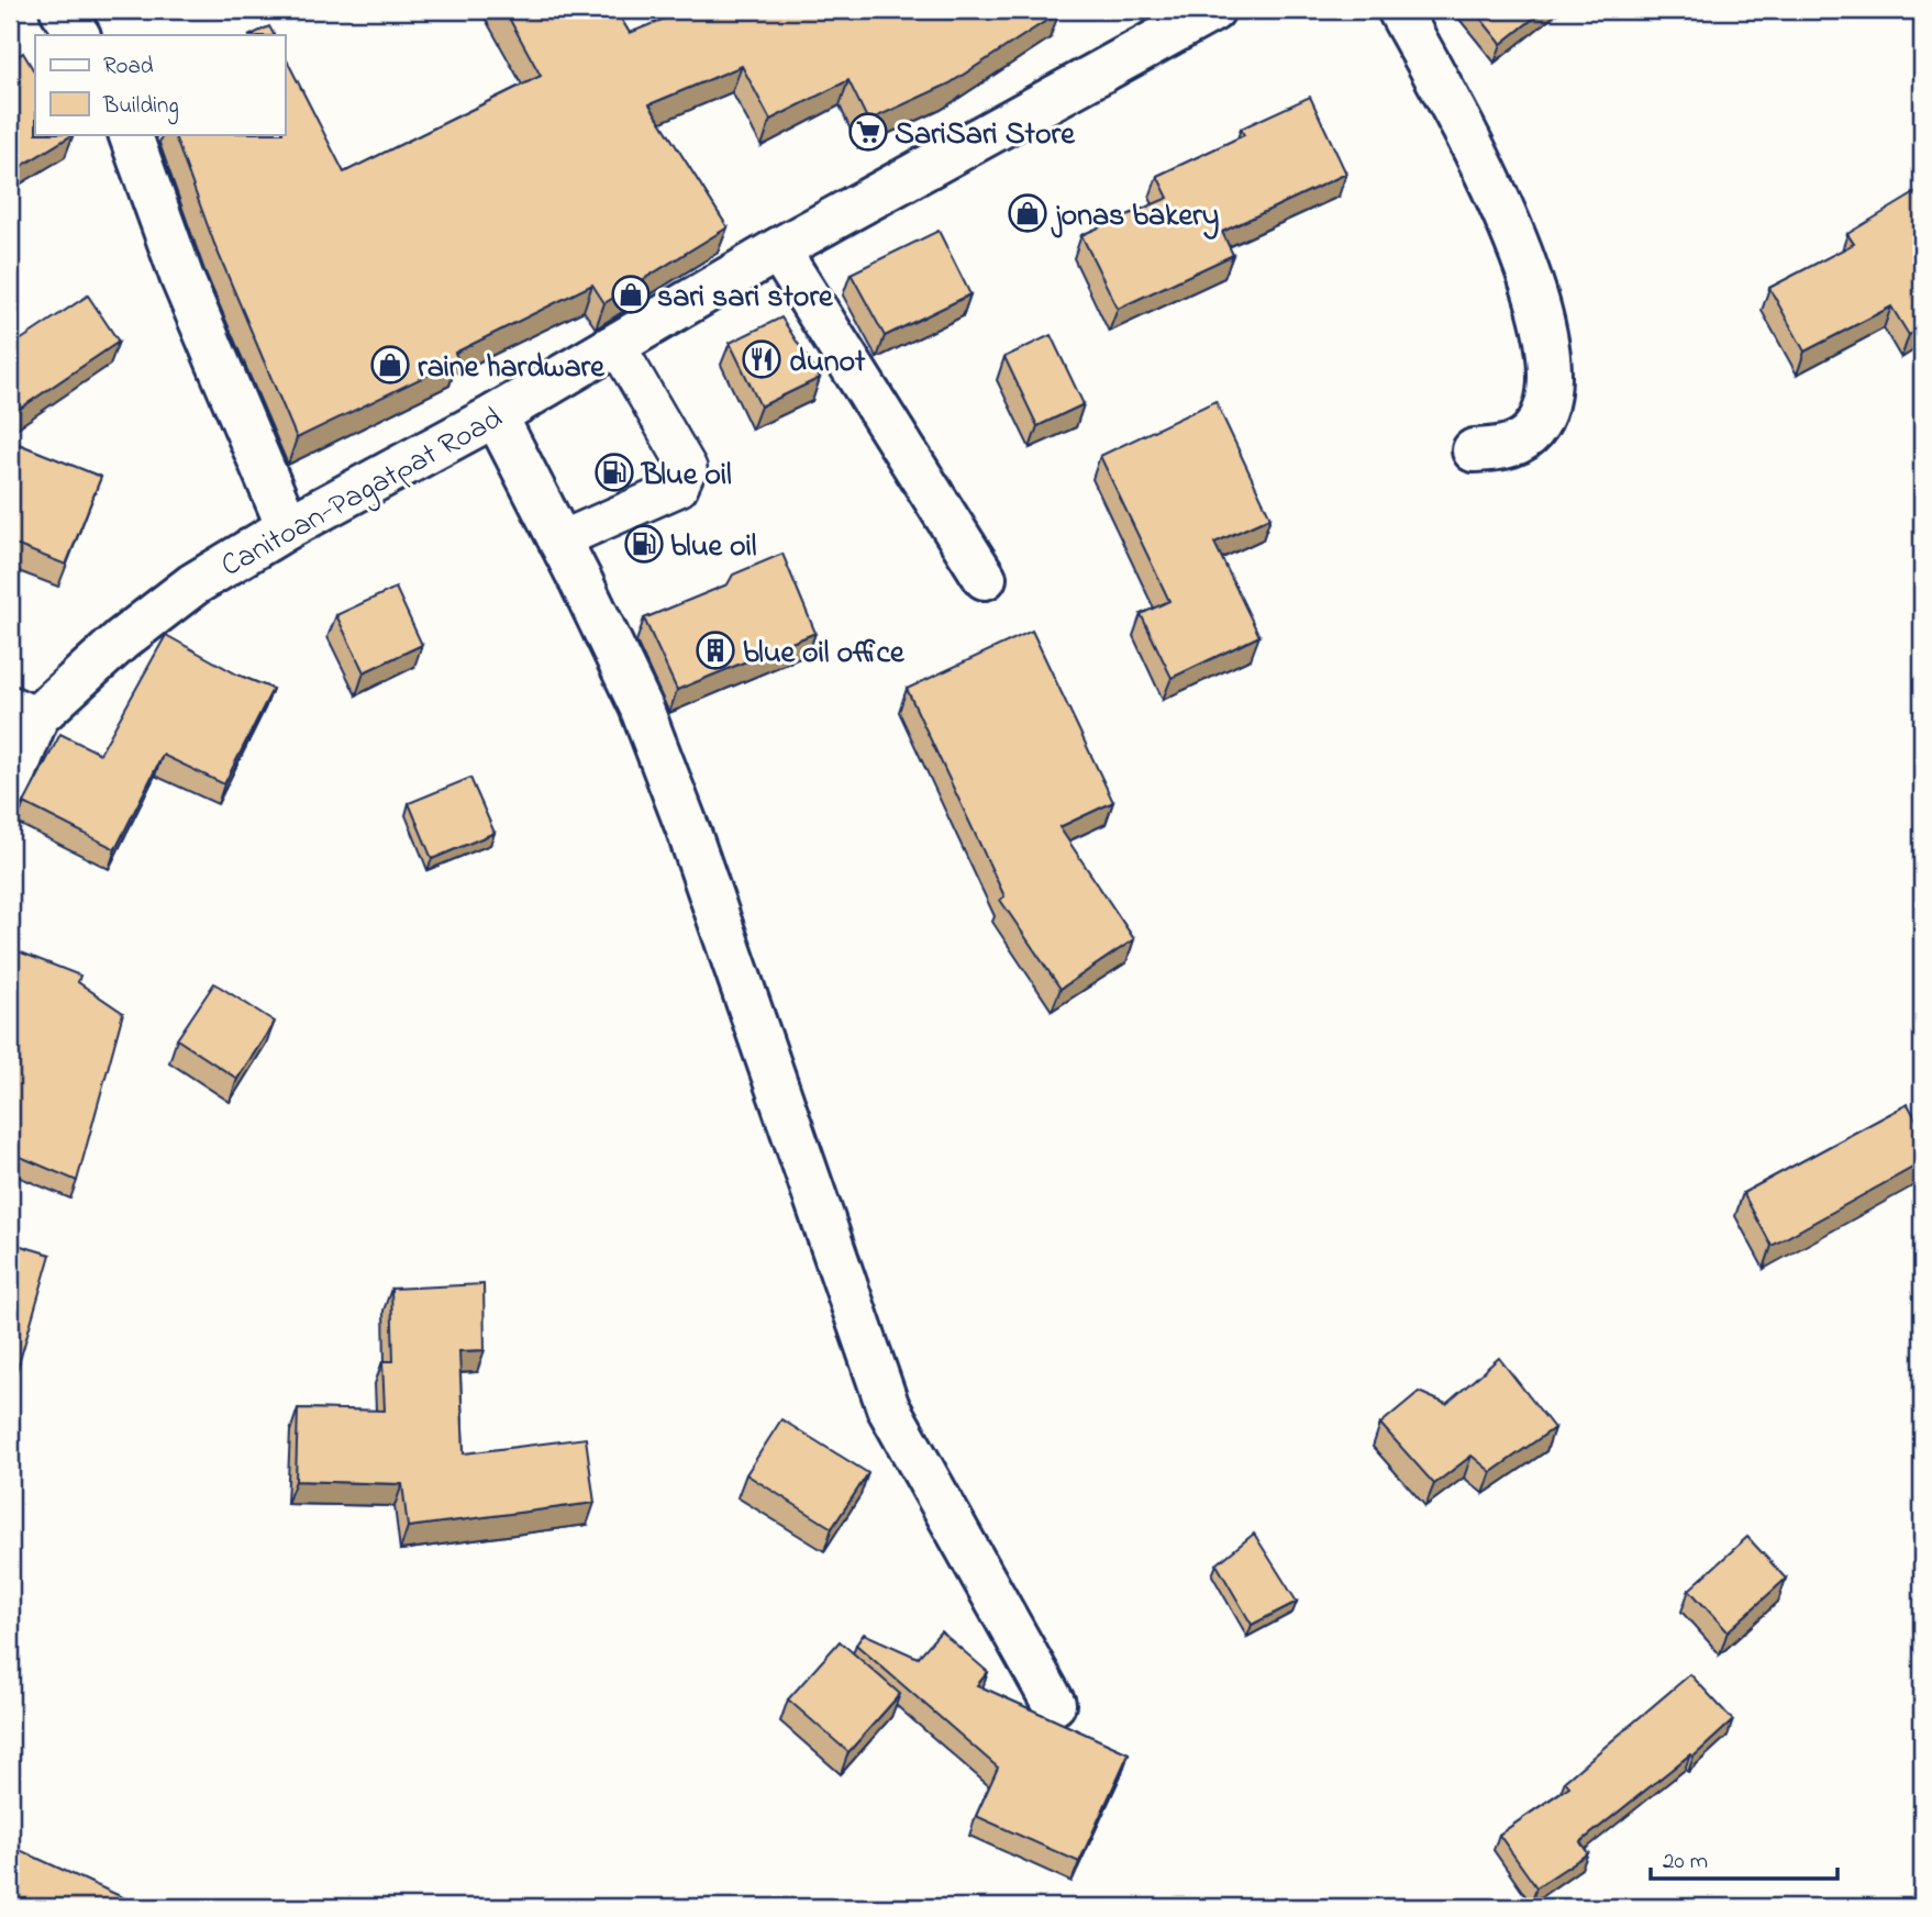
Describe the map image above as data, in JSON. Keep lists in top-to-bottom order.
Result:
{
  "streets": {
    "street": ["Canitoan-Pagatpat Road"]
  },
  "places": {
    "supermarket": ["SariSari Store"],
    "shop": ["jonas bakery", "sari sari store", "raine hardware"],
    "restaurant": ["dunot"],
    "fuel station": ["Blue oil", "blue oil"],
    "building": ["blue oil office"]
  },
  "legend": ["Road", "Building"],
  "scale_bar": "20 m"
}
